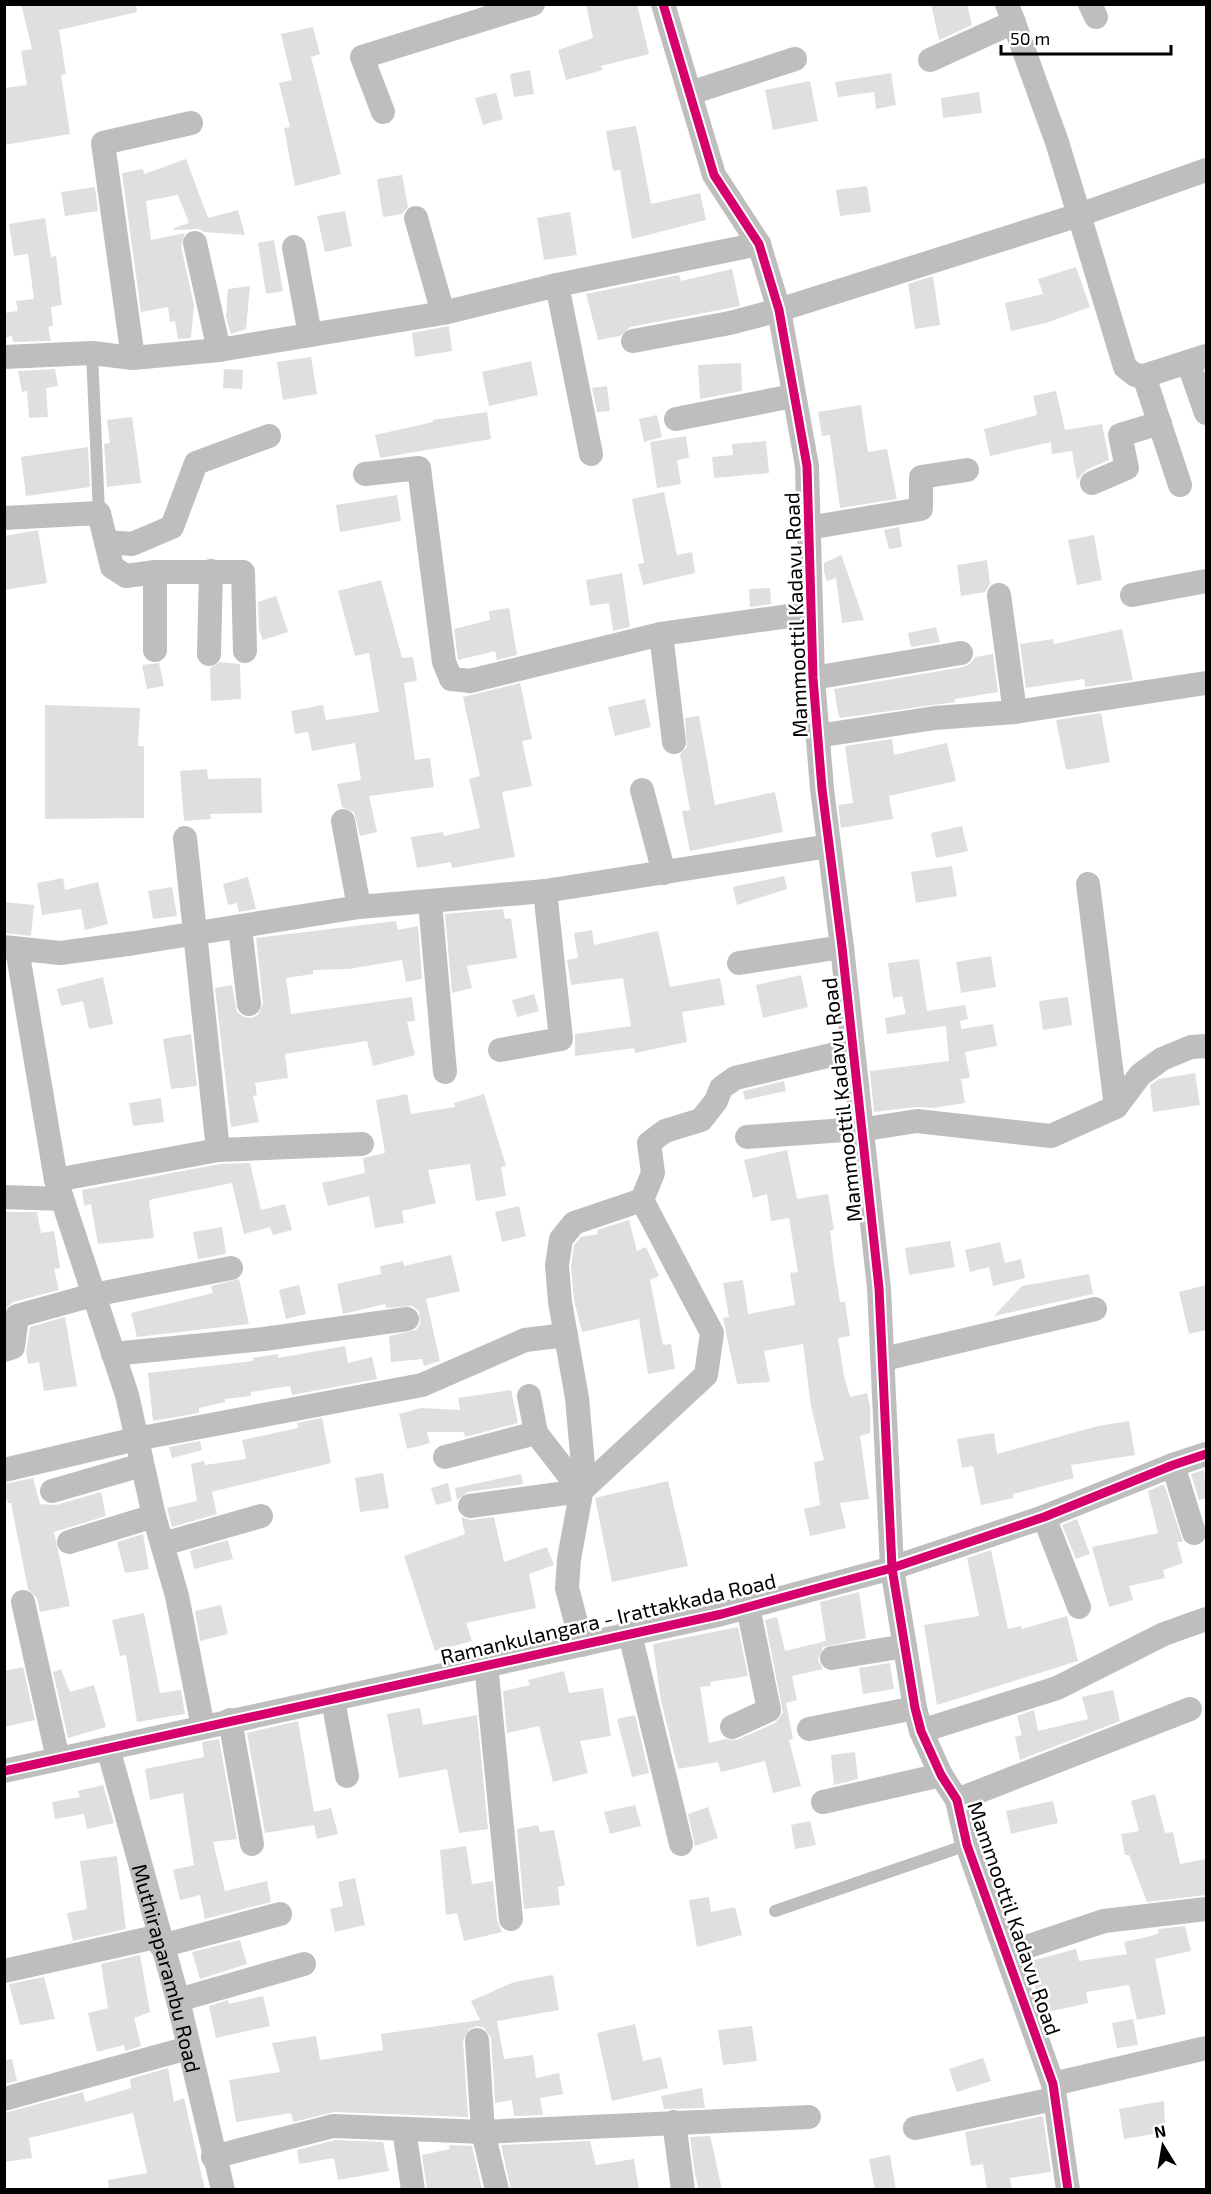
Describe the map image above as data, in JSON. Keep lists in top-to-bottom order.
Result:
{
  "streets": {
    "street": ["Mammoottil Kadavu Road", "Ramankulangara - Irattakkada Road", "Muthiraparambu Road"]
  },
  "crossings": [
    ["Mammoottil Kadavu Road", "Ramankulangara - Irattakkada Road"],
    ["Ramankulangara - Irattakkada Road", "Muthiraparambu Road"]
  ],
  "scale_bar": "50 m",
  "north": "top"
}
